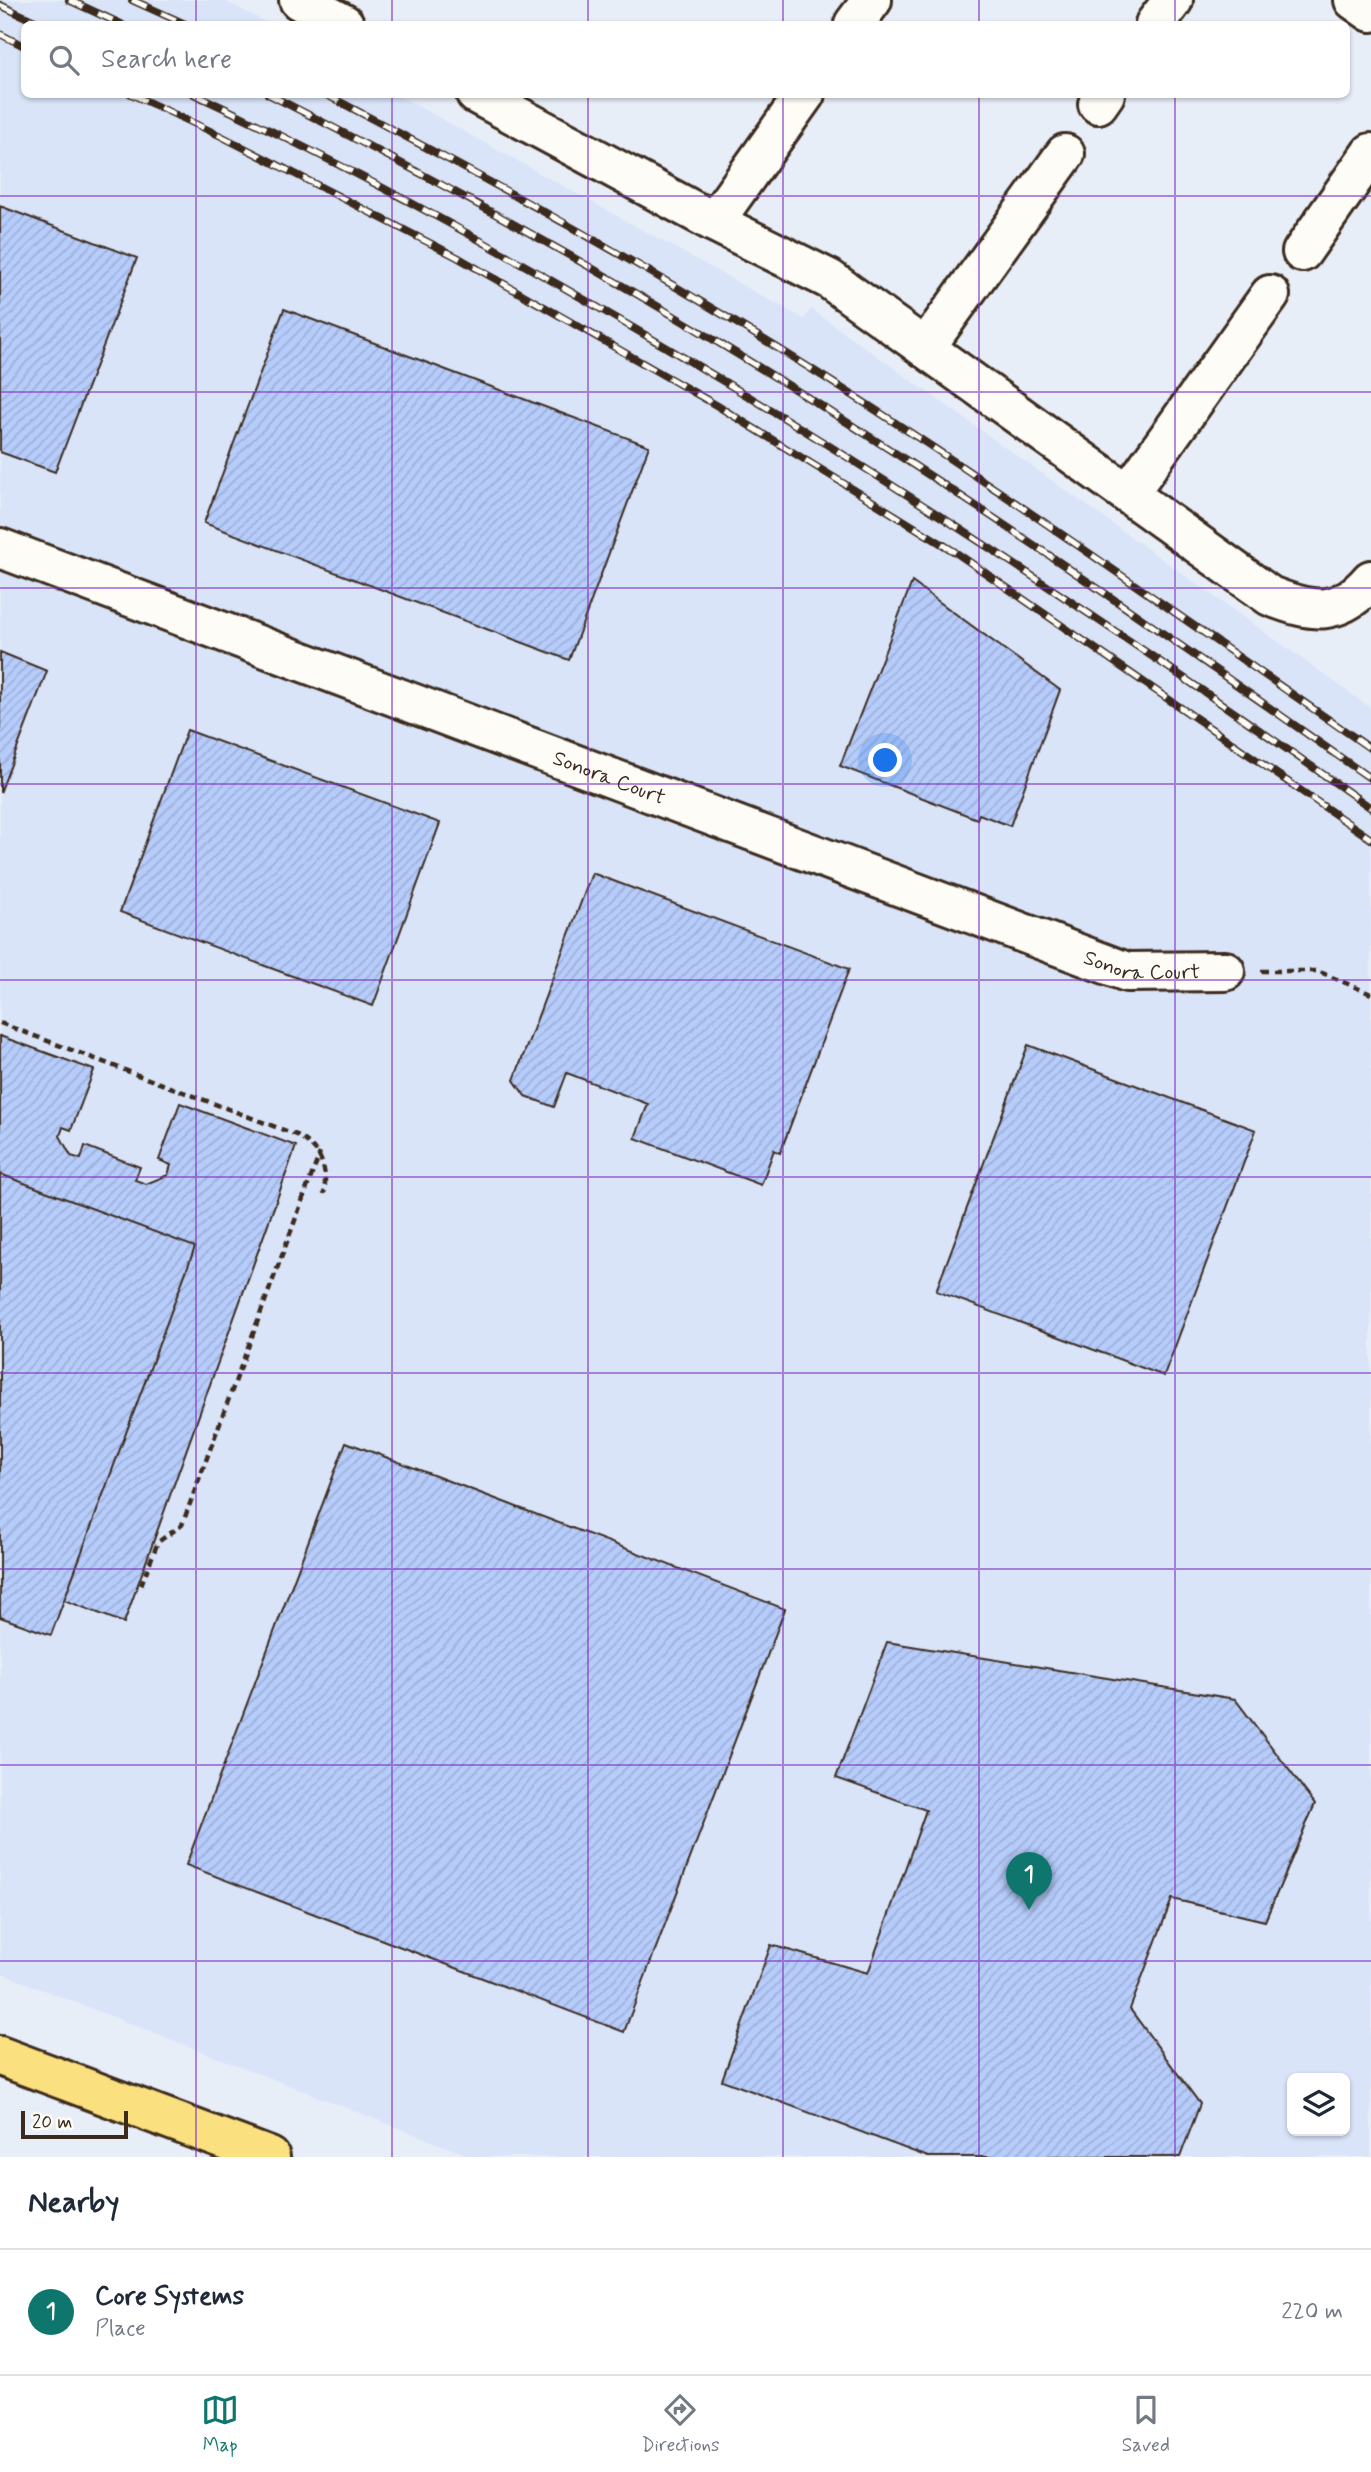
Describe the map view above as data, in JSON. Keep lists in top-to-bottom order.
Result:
{
  "streets": {
    "street": ["Sonora Court"]
  },
  "scale_bar": "20 m",
  "page": {
    "search": "Search here",
    "pins": "1",
    "scale": "20 m",
    "heading": "Nearby",
    "list": [
      {
        "mark": "1",
        "name": "Core Systems",
        "note": "Place",
        "value": "220 m"
      }
    ],
    "nav": ["Map", "Directions", "Saved"]
  }
}
